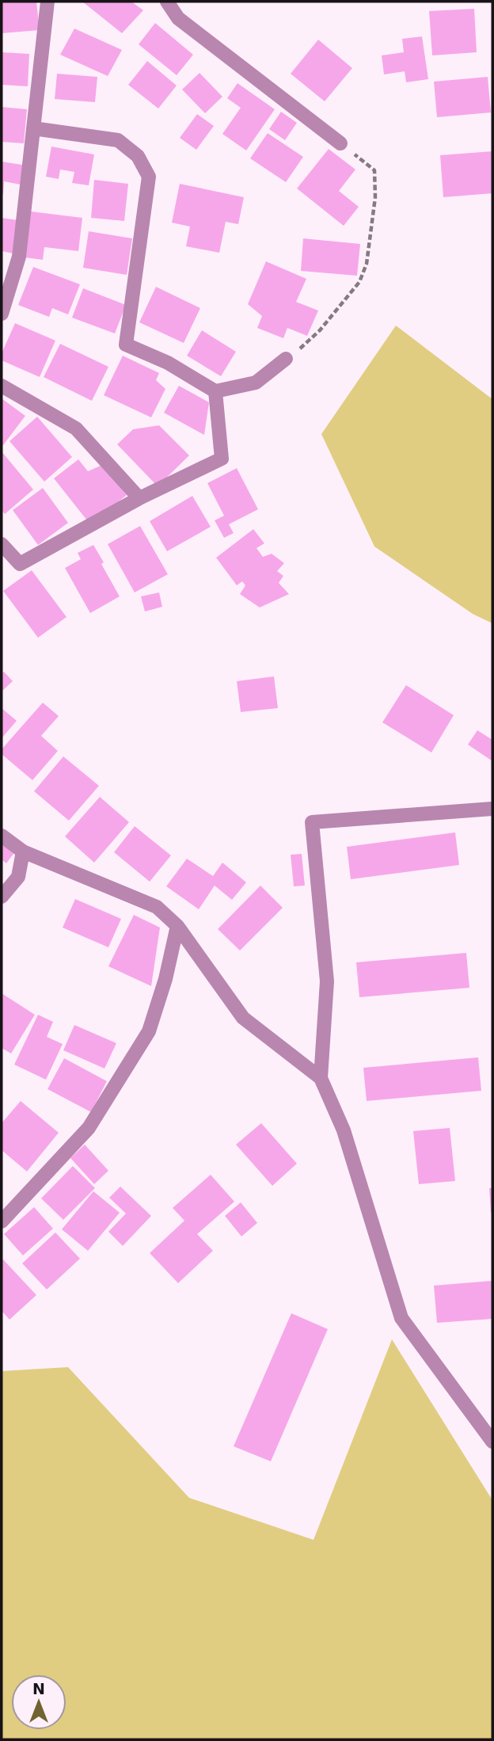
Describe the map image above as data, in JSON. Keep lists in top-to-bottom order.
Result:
{
  "north": "top"
}
